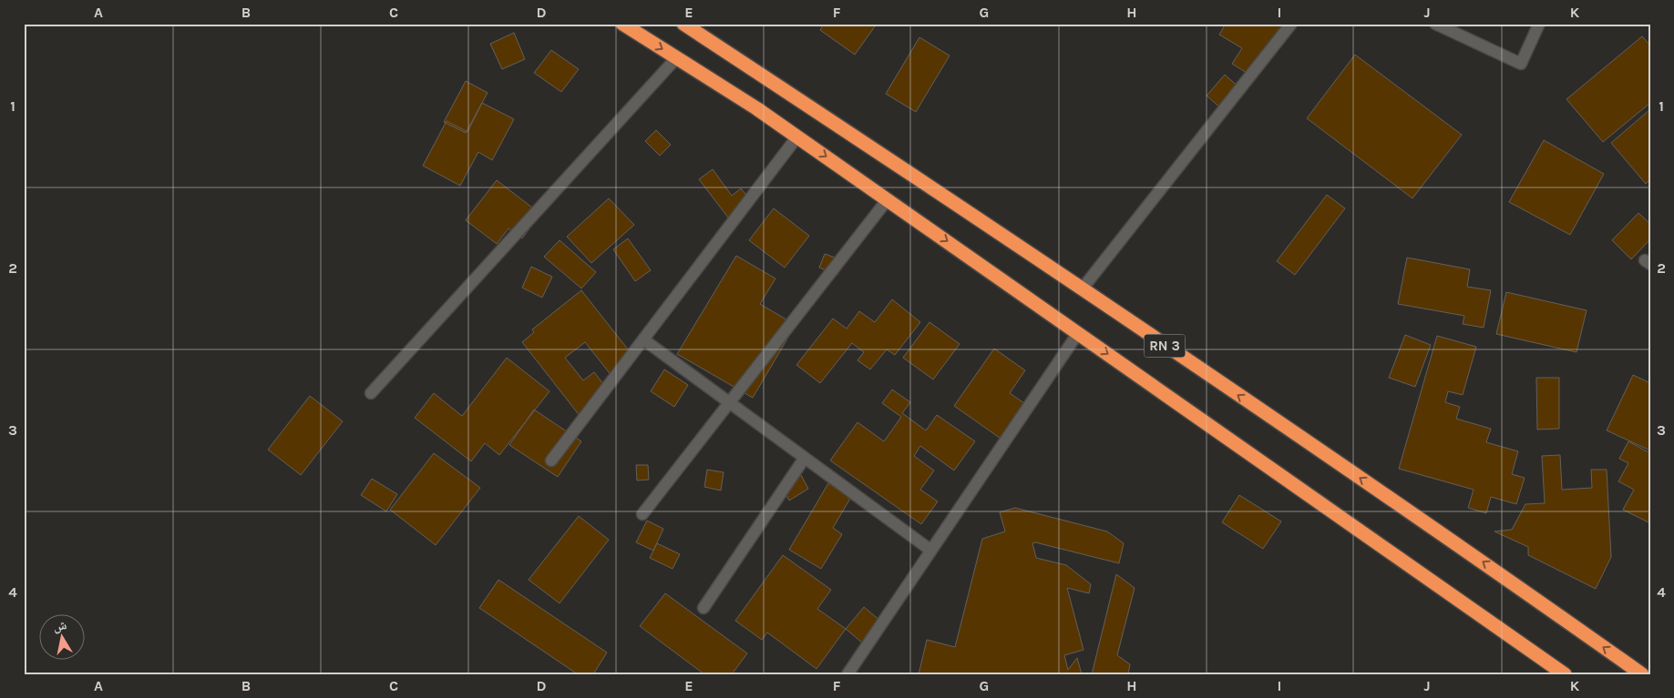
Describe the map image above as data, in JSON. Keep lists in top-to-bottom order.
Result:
{
  "streets": {
    "highway": ["RN 3"]
  },
  "north": "top",
  "grid": {
    "columns": [
      "A",
      "B",
      "C",
      "D",
      "E",
      "F",
      "G",
      "H",
      "I",
      "J",
      "K"
    ],
    "rows": [
      "1",
      "2",
      "3",
      "4"
    ]
  }
}
